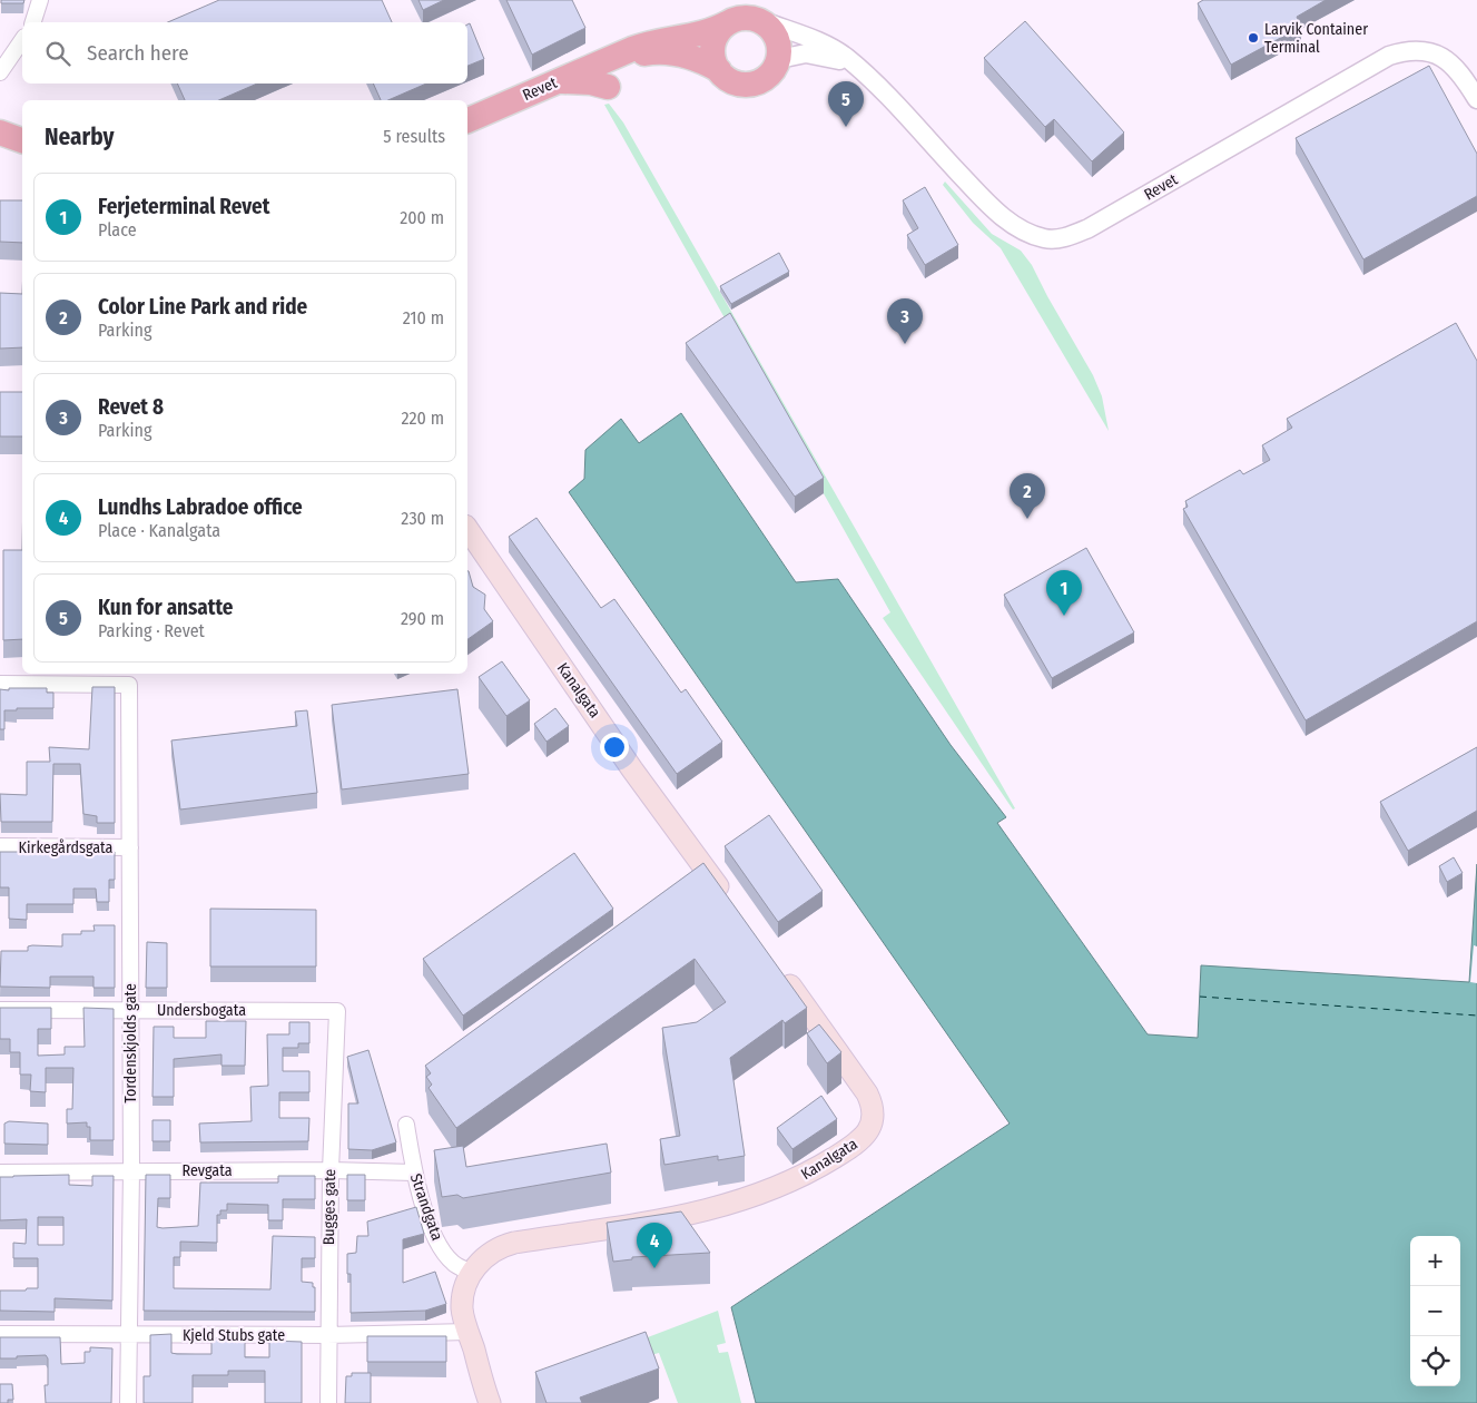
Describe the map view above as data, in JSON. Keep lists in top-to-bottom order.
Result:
{
  "streets": {
    "highway": ["Revet"],
    "main road": ["Kanalgata"],
    "street": [
      "Kirkegårdsgata",
      "Undersbogata",
      "Tordenskjolds gate",
      "Revgata",
      "Bugges gate",
      "Strandgata",
      "Kjeld Stubs gate"
    ]
  },
  "crossings": [
    ["Kanalgata", "Strandgata"],
    ["Kirkegårdsgata", "Tordenskjolds gate"],
    ["Undersbogata", "Tordenskjolds gate"],
    ["Undersbogata", "Bugges gate"],
    ["Tordenskjolds gate", "Revgata"],
    ["Tordenskjolds gate", "Kjeld Stubs gate"],
    ["Revgata", "Bugges gate"],
    ["Revgata", "Strandgata"],
    ["Bugges gate", "Kjeld Stubs gate"]
  ],
  "places": ["Larvik Container Terminal"],
  "page": {
    "search": "Search here",
    "pins": [
      "5",
      "3",
      "2",
      "1",
      "4"
    ],
    "heading": ["Nearby", "5 results"],
    "list": [
      {
        "mark": "1",
        "name": "Ferjeterminal Revet",
        "note": "Place",
        "value": "200 m"
      },
      {
        "mark": "2",
        "name": "Color Line Park and ride",
        "note": "Parking",
        "value": "210 m"
      },
      {
        "mark": "3",
        "name": "Revet 8",
        "note": "Parking",
        "value": "220 m"
      },
      {
        "mark": "4",
        "name": "Lundhs Labradoe office",
        "note": "Place · Kanalgata",
        "value": "230 m"
      },
      {
        "mark": "5",
        "name": "Kun for ansatte",
        "note": "Parking · Revet",
        "value": "290 m"
      }
    ],
    "map_buttons": ["+", "−"]
  }
}
